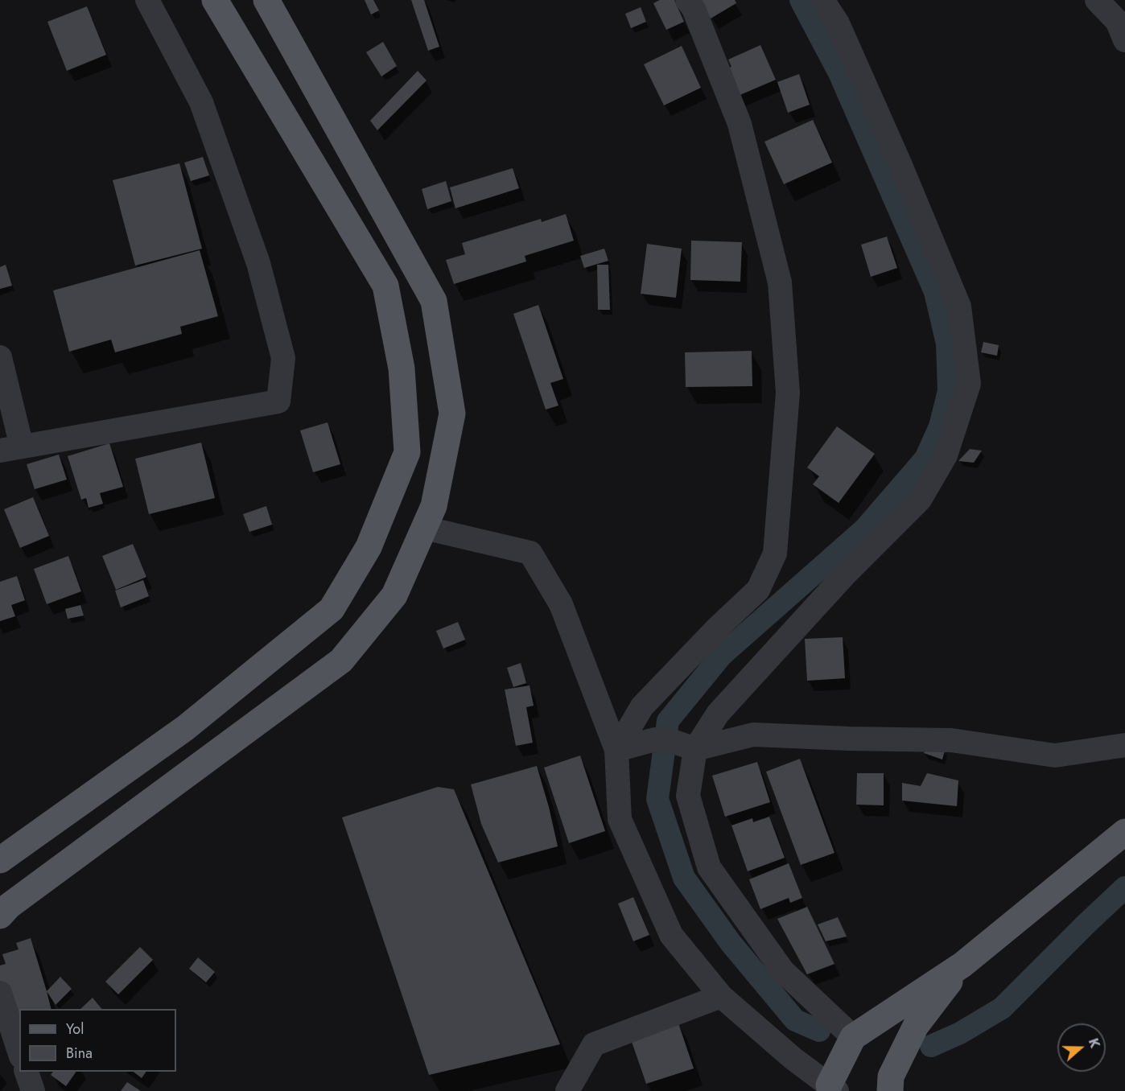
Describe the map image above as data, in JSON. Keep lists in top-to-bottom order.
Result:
{
  "legend": ["Yol", "Bina"],
  "north": "right"
}
